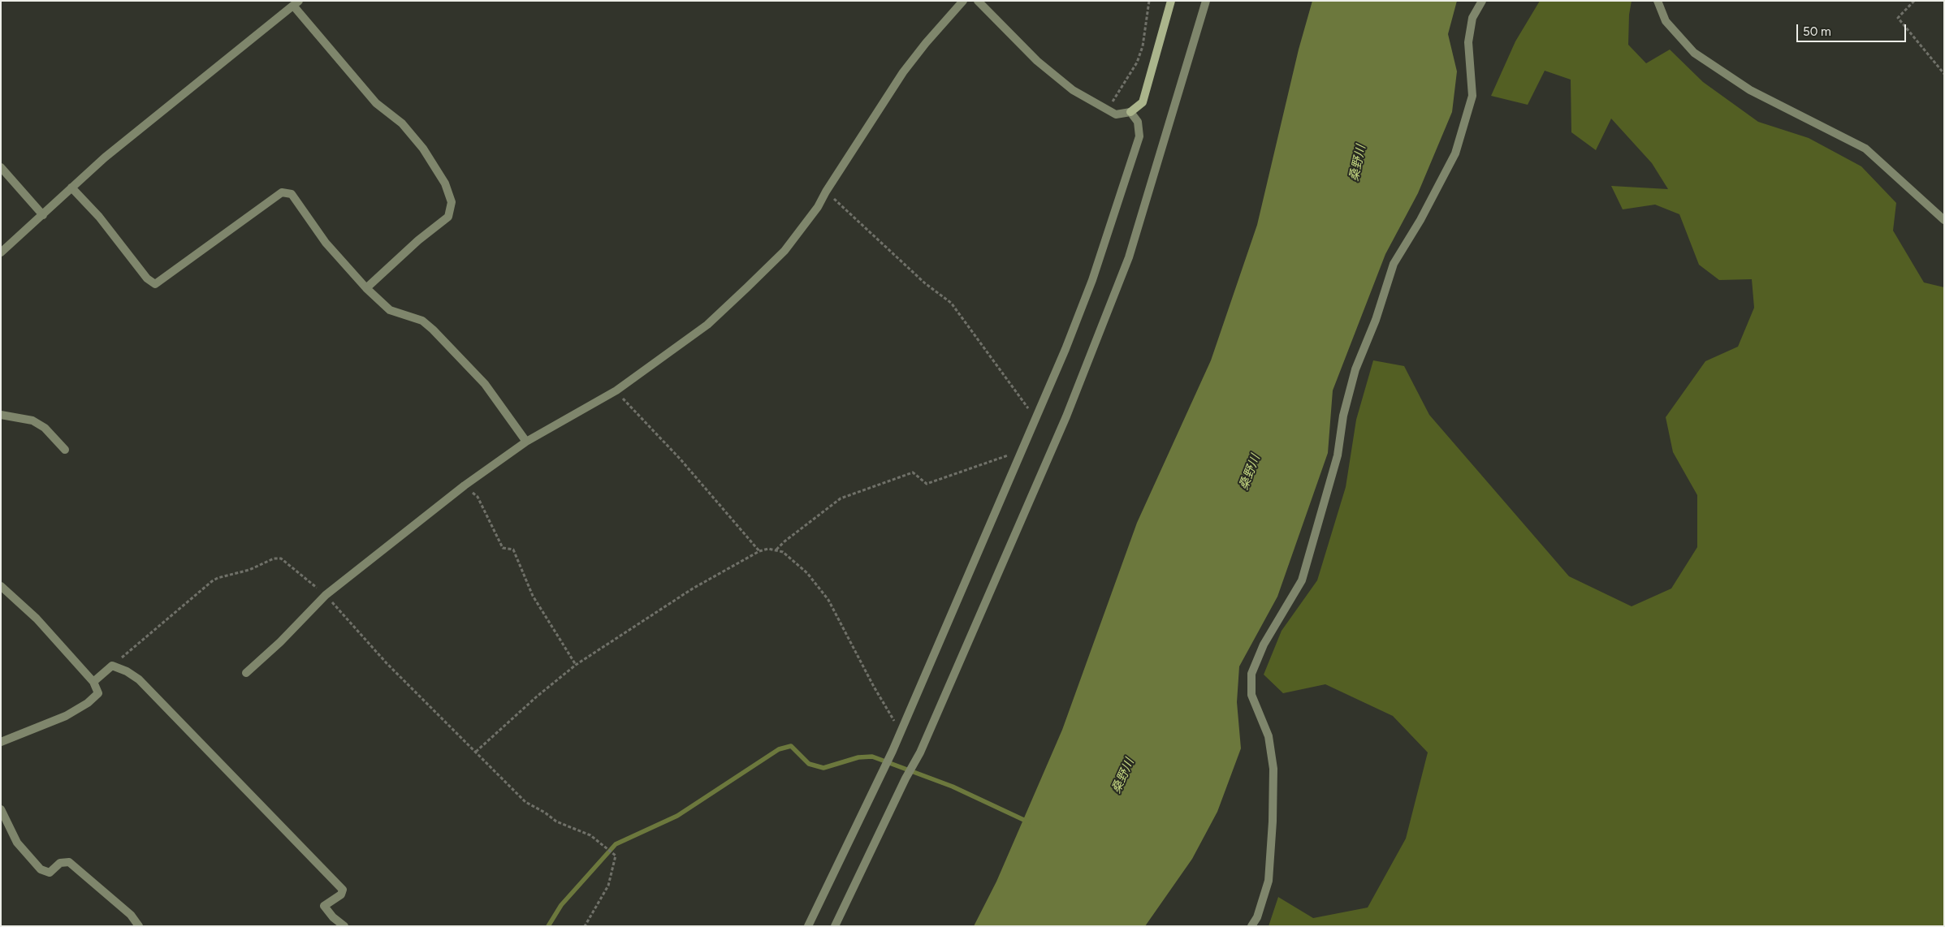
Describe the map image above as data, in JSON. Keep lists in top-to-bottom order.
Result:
{
  "water": ["桑野川"],
  "scale_bar": "50 m"
}
